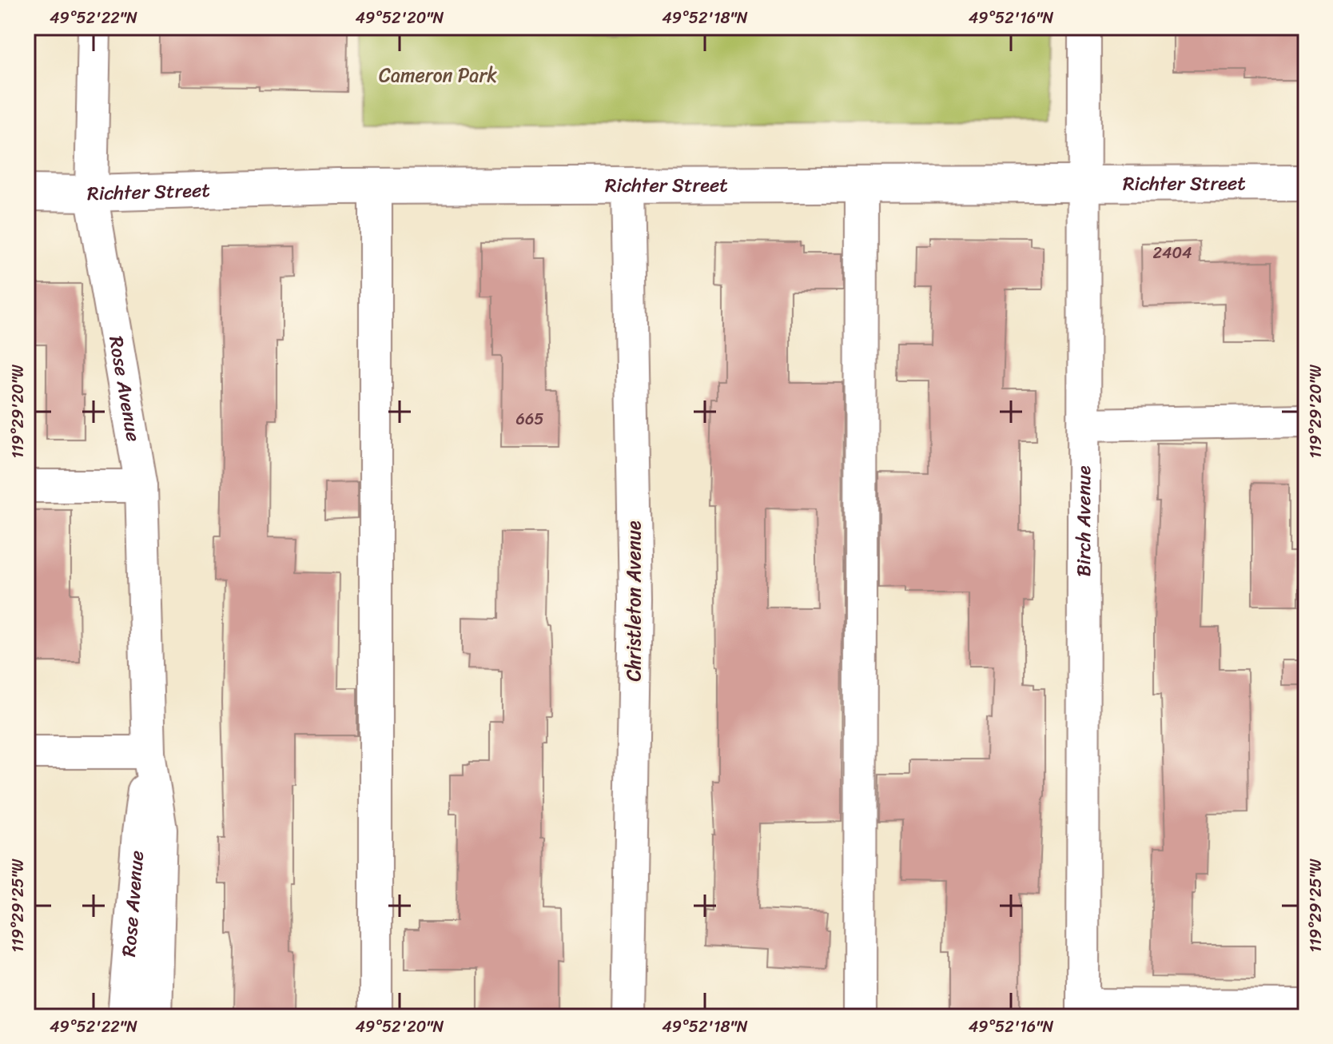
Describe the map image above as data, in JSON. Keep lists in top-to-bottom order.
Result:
{
  "streets": {
    "main road": ["Richter Street"],
    "street": ["Rose Avenue", "Birch Avenue", "Christleton Avenue"]
  },
  "crossings": [
    ["Richter Street", "Rose Avenue"],
    ["Richter Street", "Birch Avenue"],
    ["Richter Street", "Christleton Avenue"]
  ],
  "parks": ["Cameron Park"],
  "house_numbers": ["2404", "665"],
  "coordinates": [
    "49°52'22\"N",
    "49°52'20\"N",
    "49°52'18\"N",
    "49°52'16\"N",
    "119°29'20\"W",
    "119°29'25\"W"
  ]
}
